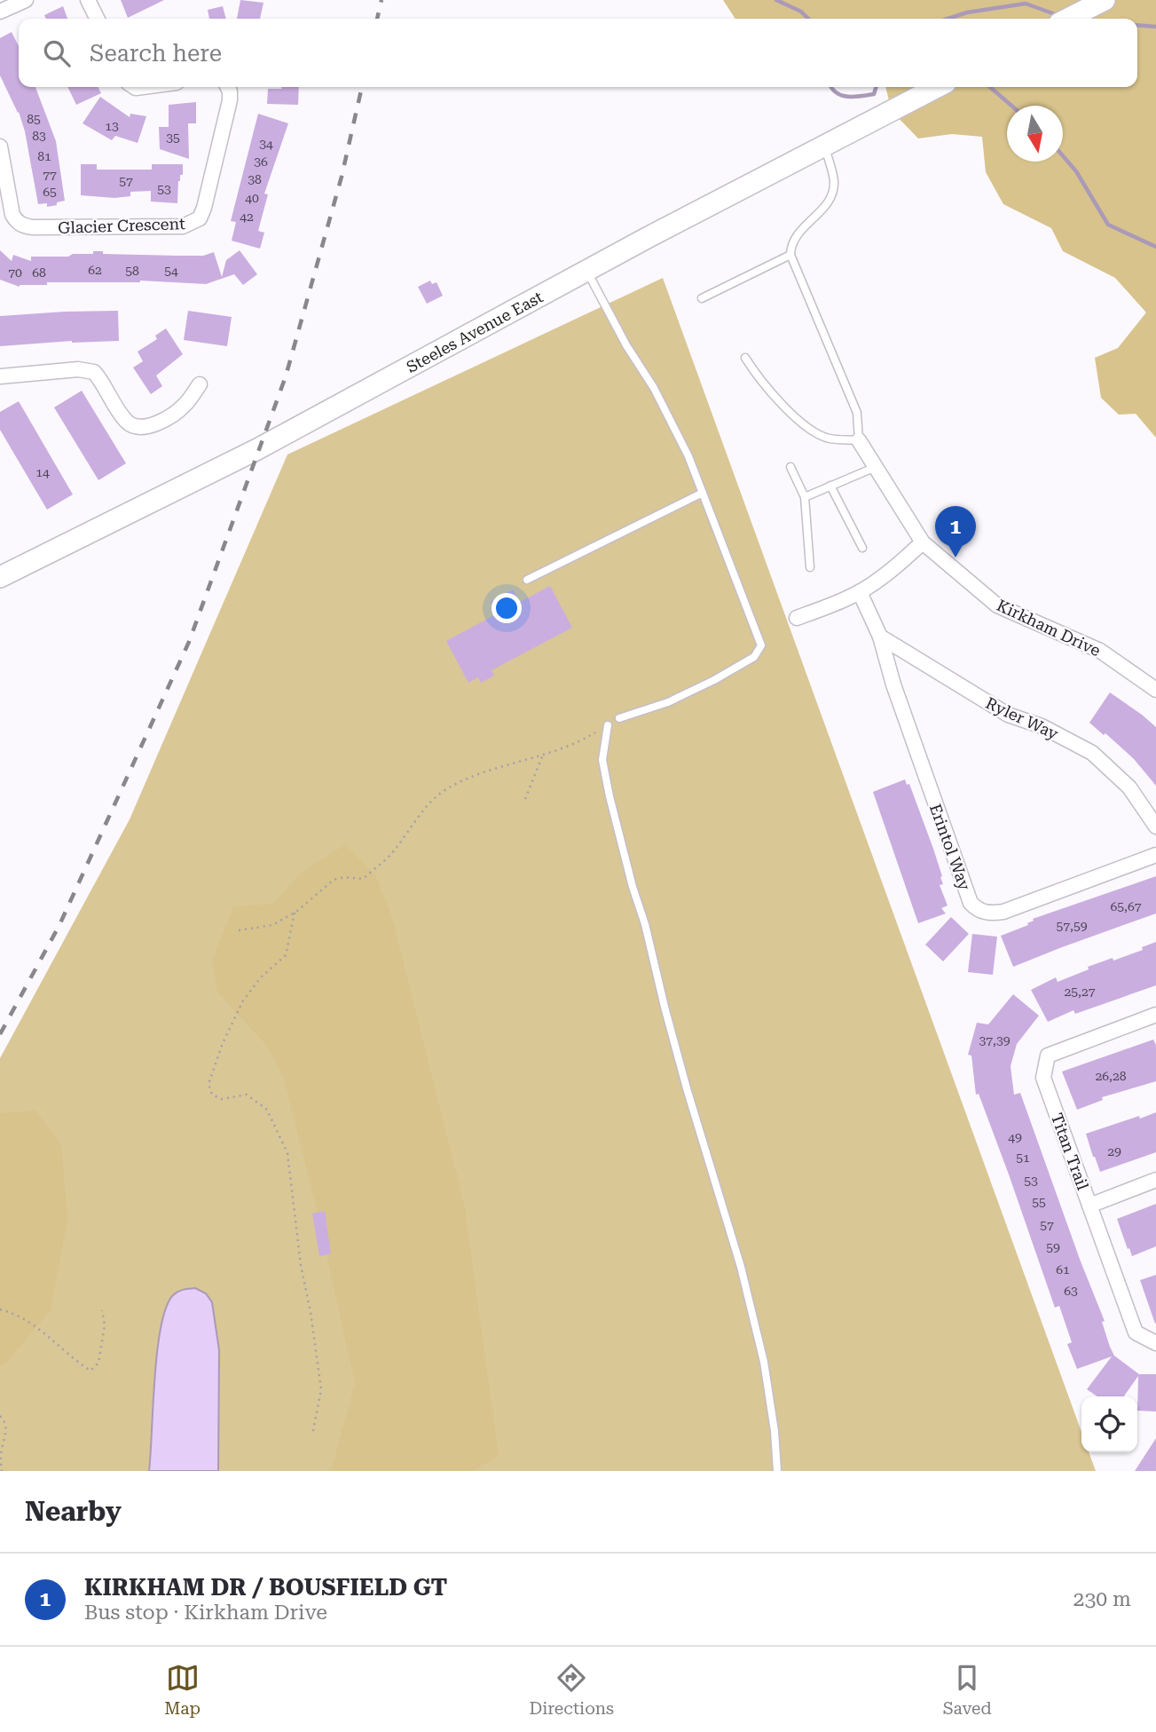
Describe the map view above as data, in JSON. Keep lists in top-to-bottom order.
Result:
{
  "streets": {
    "main road": ["Steeles Avenue East"],
    "street": [
      "Glacier Crescent",
      "Kirkham Drive",
      "Ryler Way",
      "Erintol Way",
      "Titan Trail"
    ]
  },
  "crossings": [
    ["Ryler Way", "Erintol Way"]
  ],
  "house_numbers": [
    "85",
    "13",
    "83",
    "35",
    "34",
    "81",
    "36",
    "77",
    "38",
    "57",
    "53",
    "65",
    "40",
    "42",
    "62",
    "58",
    "54",
    "70",
    "68",
    "14",
    "65,67",
    "57,59",
    "25,27",
    "37,39",
    "26,28",
    "49",
    "29",
    "51",
    "53",
    "55",
    "57",
    "59",
    "61",
    "63"
  ],
  "north": "bottom",
  "page": {
    "search": "Search here",
    "pins": "1",
    "heading": "Nearby",
    "list": [
      {
        "mark": "1",
        "name": "KIRKHAM DR / BOUSFIELD GT",
        "note": "Bus stop · Kirkham Drive",
        "value": "230 m"
      }
    ],
    "nav": ["Map", "Directions", "Saved"]
  }
}
